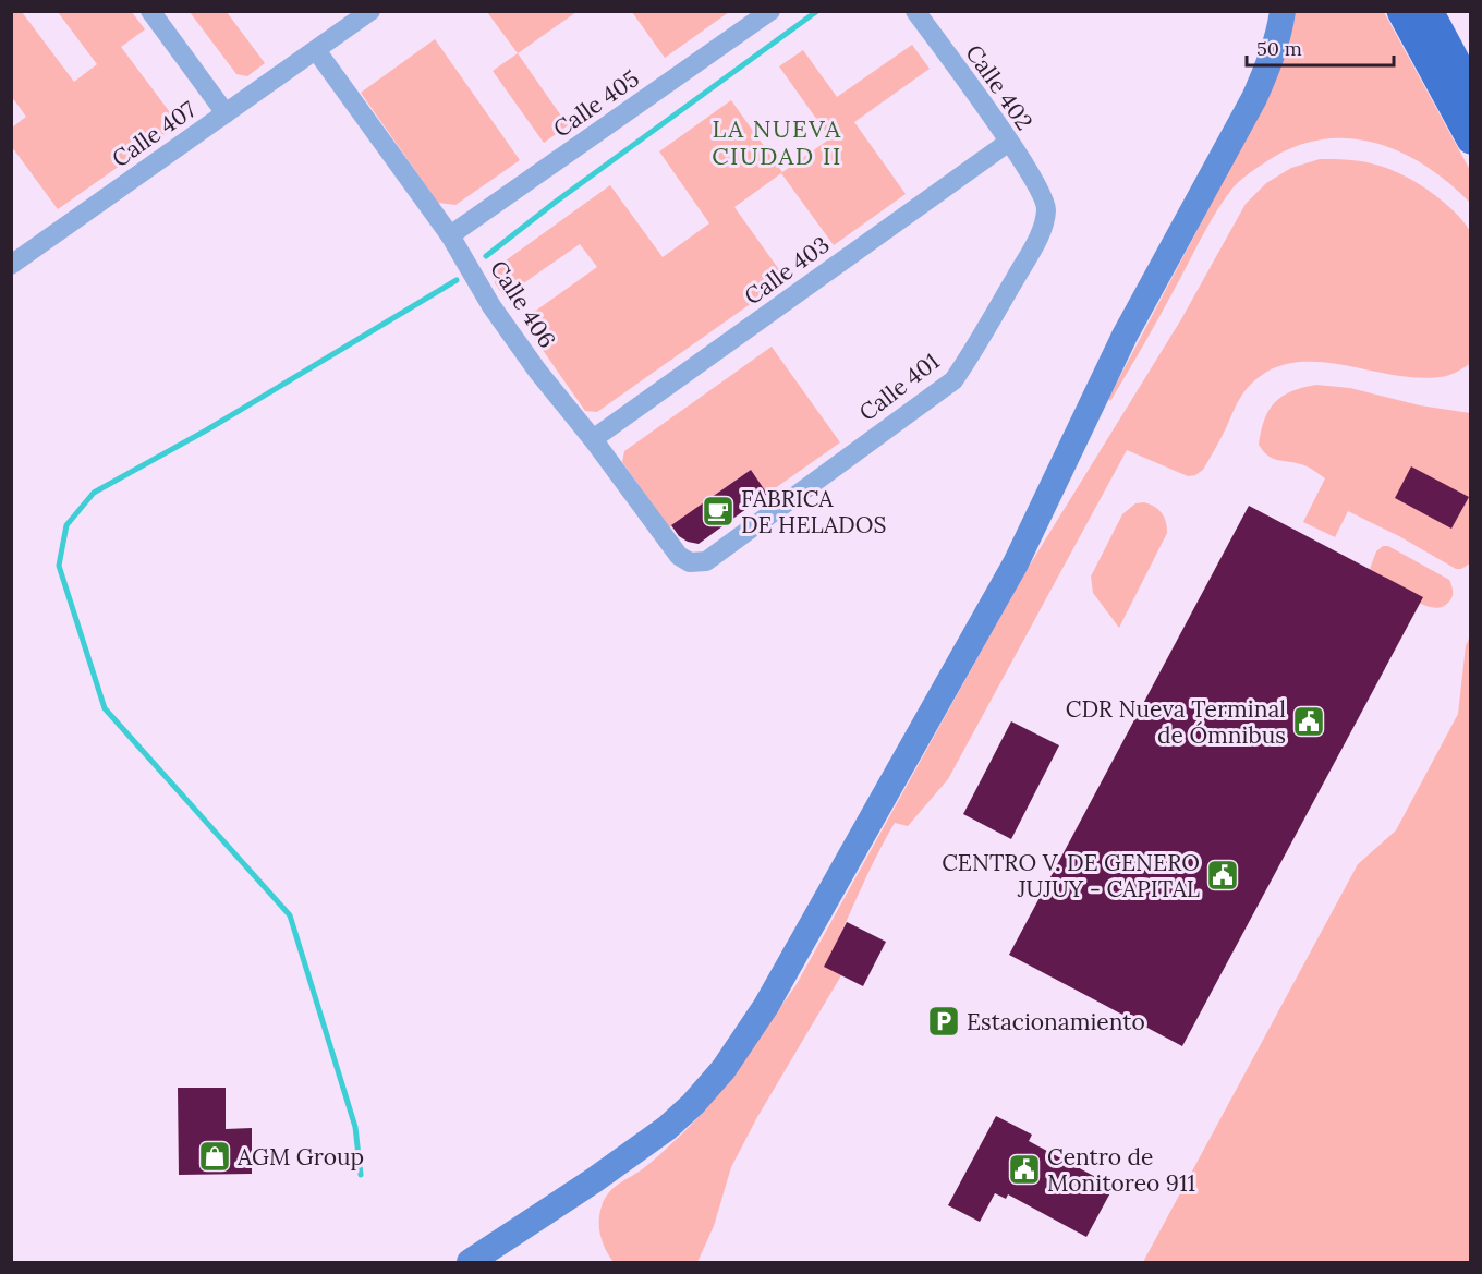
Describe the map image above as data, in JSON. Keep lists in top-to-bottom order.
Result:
{
  "streets": {
    "street": [
      "Calle 402",
      "Calle 405",
      "Calle 407",
      "Calle 403",
      "Calle 406",
      "Calle 401"
    ]
  },
  "crossings": [
    ["Calle 402", "Calle 403"],
    ["Calle 402", "Calle 401"],
    ["Calle 405", "Calle 406"],
    ["Calle 407", "Calle 406"],
    ["Calle 403", "Calle 406"],
    ["Calle 406", "Calle 401"]
  ],
  "districts": ["LA NUEVA CIUDAD II"],
  "places": {
    "cafe": ["FABRICA DE HELADOS"],
    "public building": ["CDR Nueva Terminal de Ómnibus", "CENTRO V. DE GENERO JUJUY - CAPITAL", "Centro de Monitoreo 911"],
    "parking": ["Estacionamiento"],
    "shop": ["AGM Group"]
  },
  "scale_bar": "50 m"
}
